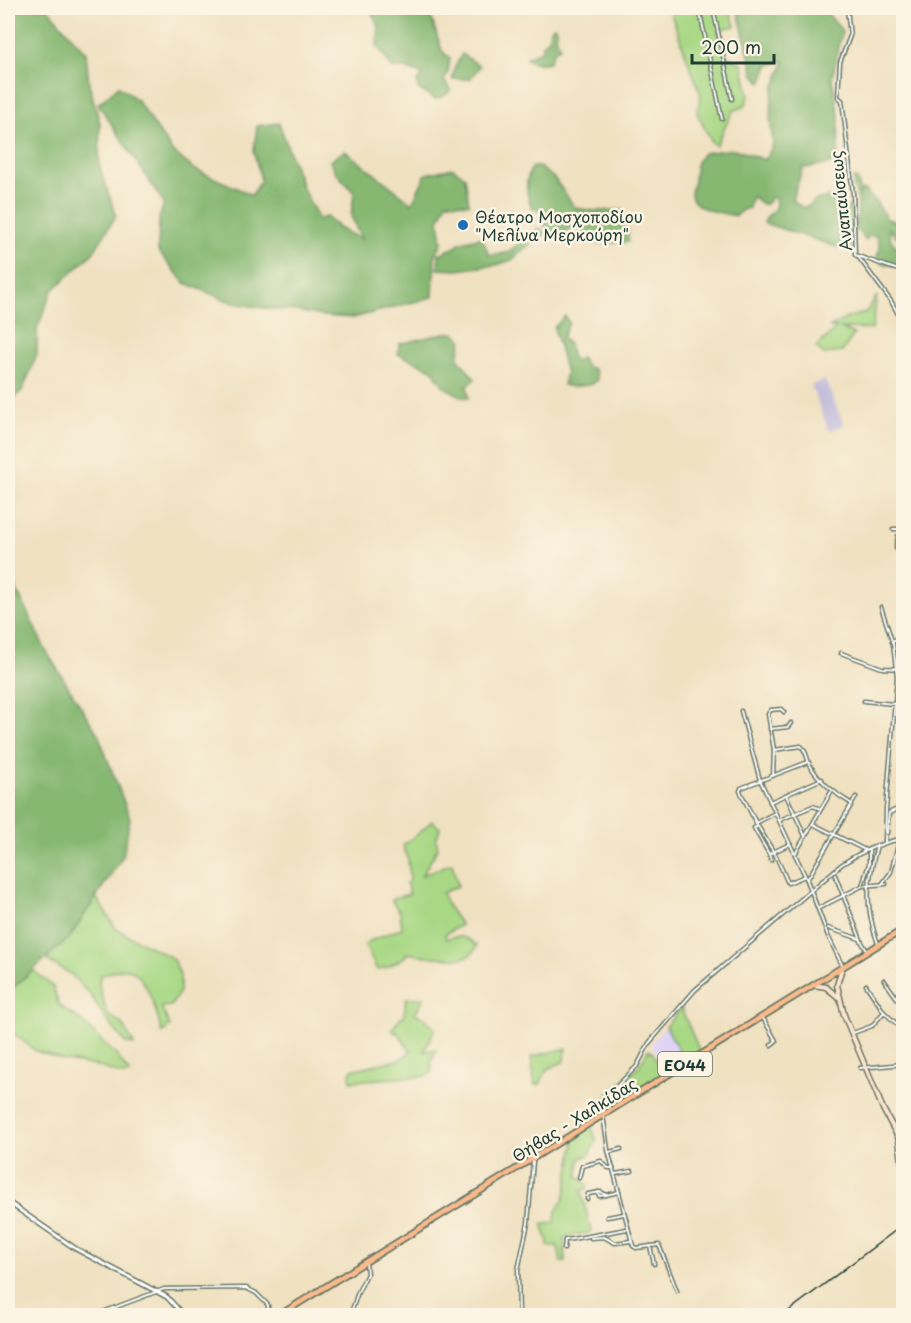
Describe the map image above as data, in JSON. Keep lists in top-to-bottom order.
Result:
{
  "streets": {
    "main road": ["ΕΟ44", "Θήβας - Χαλκίδας"],
    "street": ["Αναπαύσεως"]
  },
  "places": ["Θέατρο Μοσχοποδίου \"Μελίνα Μερκούρη\""],
  "scale_bar": "200 m"
}
